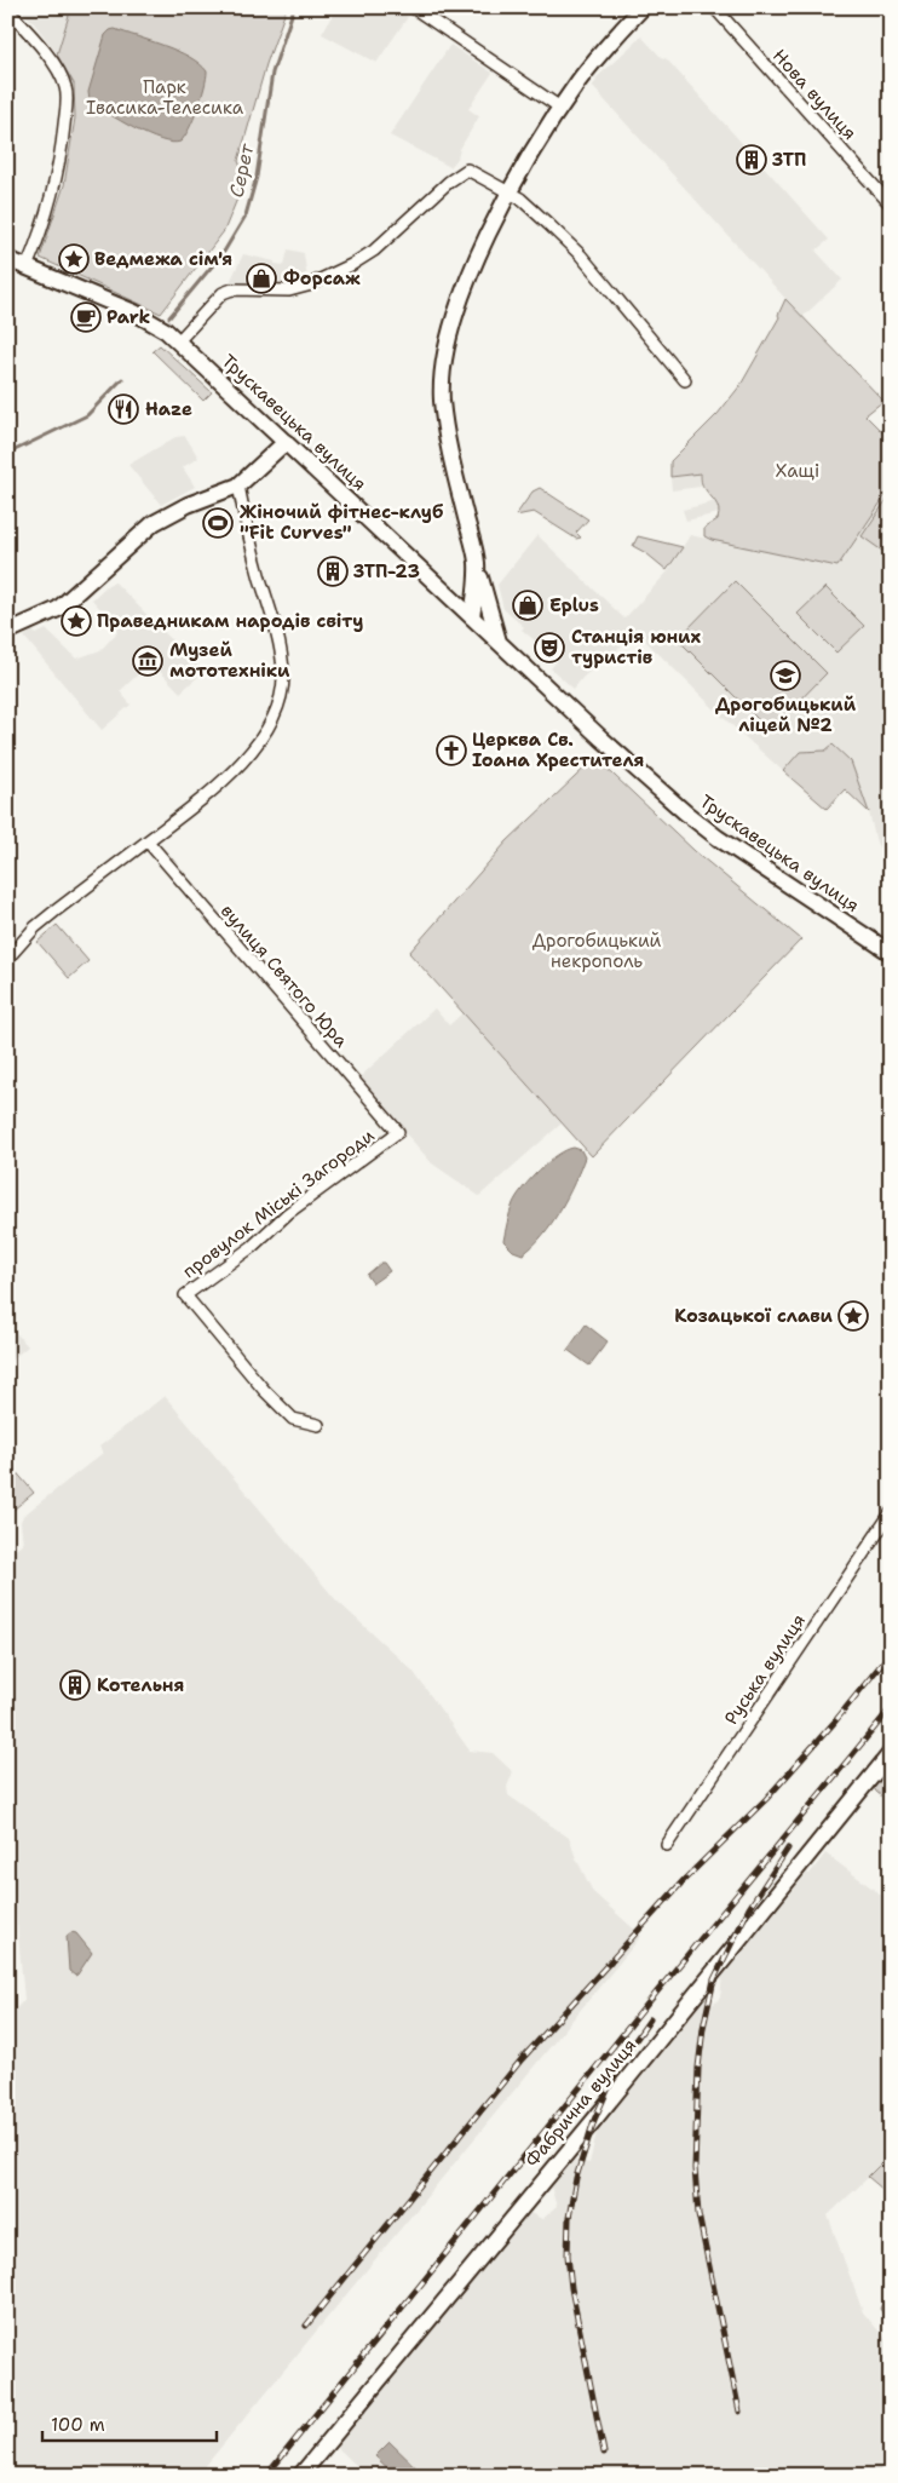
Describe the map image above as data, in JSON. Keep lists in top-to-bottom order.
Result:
{
  "streets": {
    "street": [
      "Нова вулиця",
      "Трускавецька вулиця",
      "вулиця Святого Юра",
      "провулок Міські Загороди",
      "Руська вулиця",
      "Фабрична вулиця"
    ]
  },
  "crossings": [
    ["вулиця Святого Юра", "провулок Міські Загороди"]
  ],
  "water": ["Серет"],
  "parks": ["Парк Івасика-Телесика", "Хащі", "Дрогобицький некрополь"],
  "places": {
    "building": ["ЗТП", "ЗТП-23", "Котельня"],
    "place": ["Ведмежа сім'я", "Праведникам народів світу", "Козацької слави"],
    "shop": ["Форсаж", "Eplus"],
    "cafe": ["Park"],
    "restaurant": ["Haze"],
    "sports": ["Жіночий фітнес-клуб \"Fit Curves\""],
    "theatre": ["Станція юних туристів"],
    "museum": ["Музей мототехніки"],
    "school or university": ["Дрогобицький ліцей №2"],
    "church": ["Церква Св. Іоана Хрестителя"]
  },
  "scale_bar": "100 m"
}
